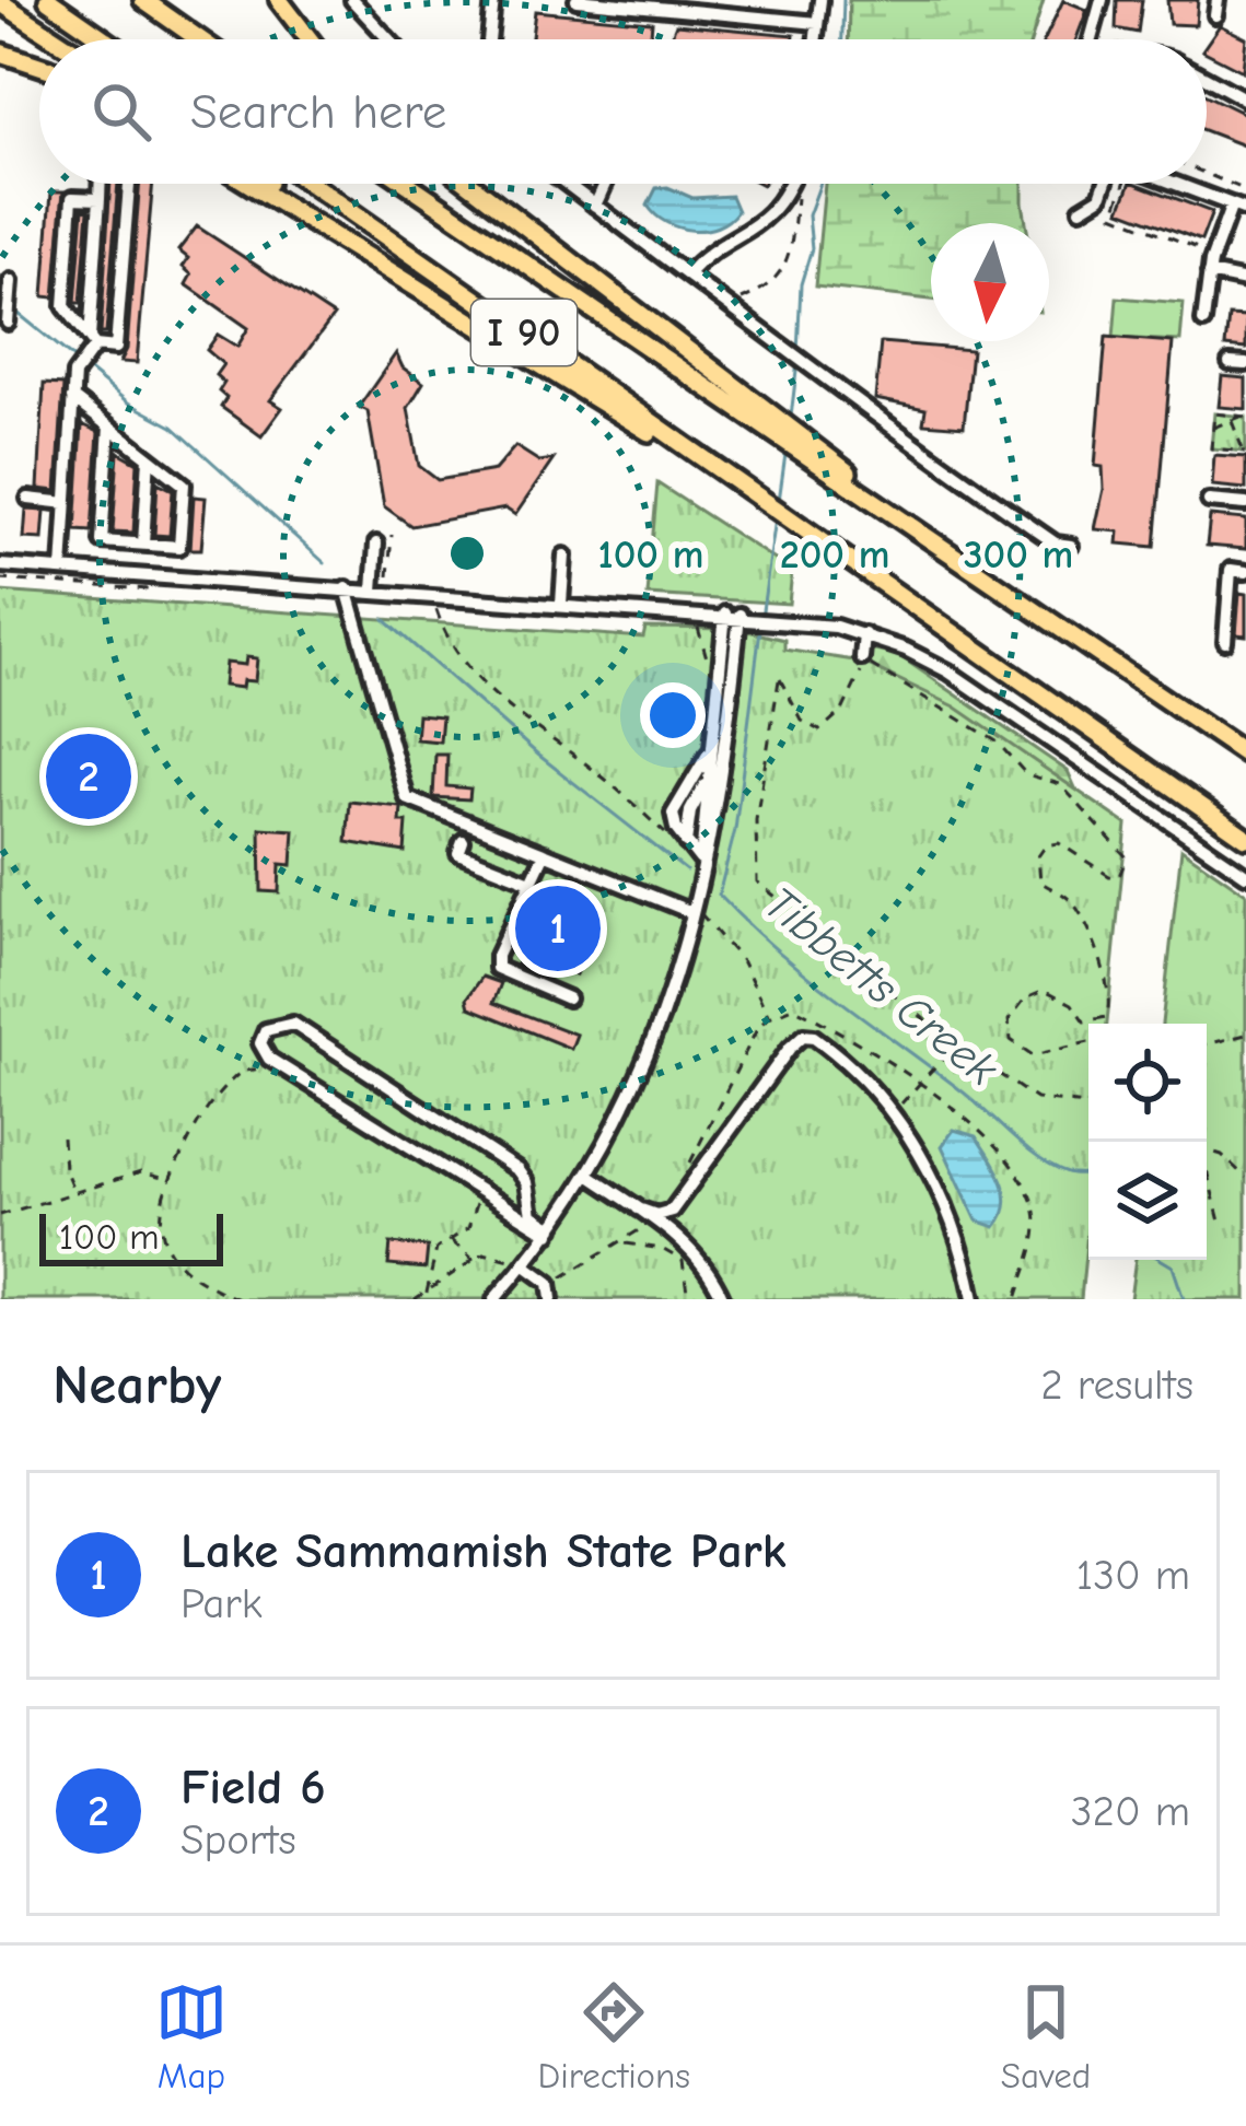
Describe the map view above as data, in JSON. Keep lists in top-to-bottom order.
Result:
{
  "streets": {
    "highway": ["I 90"]
  },
  "water": ["Tibbetts Creek"],
  "scale_bar": "100 m",
  "north": "bottom",
  "page": {
    "search": "Search here",
    "pins": ["2", "1"],
    "scale": "100 m",
    "heading": ["Nearby", "2 results"],
    "list": [
      {
        "mark": "1",
        "name": "Lake Sammamish State Park",
        "note": "Park",
        "value": "130 m"
      },
      {
        "mark": "2",
        "name": "Field 6",
        "note": "Sports",
        "value": "320 m"
      }
    ],
    "nav": ["Map", "Directions", "Saved"]
  },
  "rings": ["100 m", "200 m", "300 m"]
}
